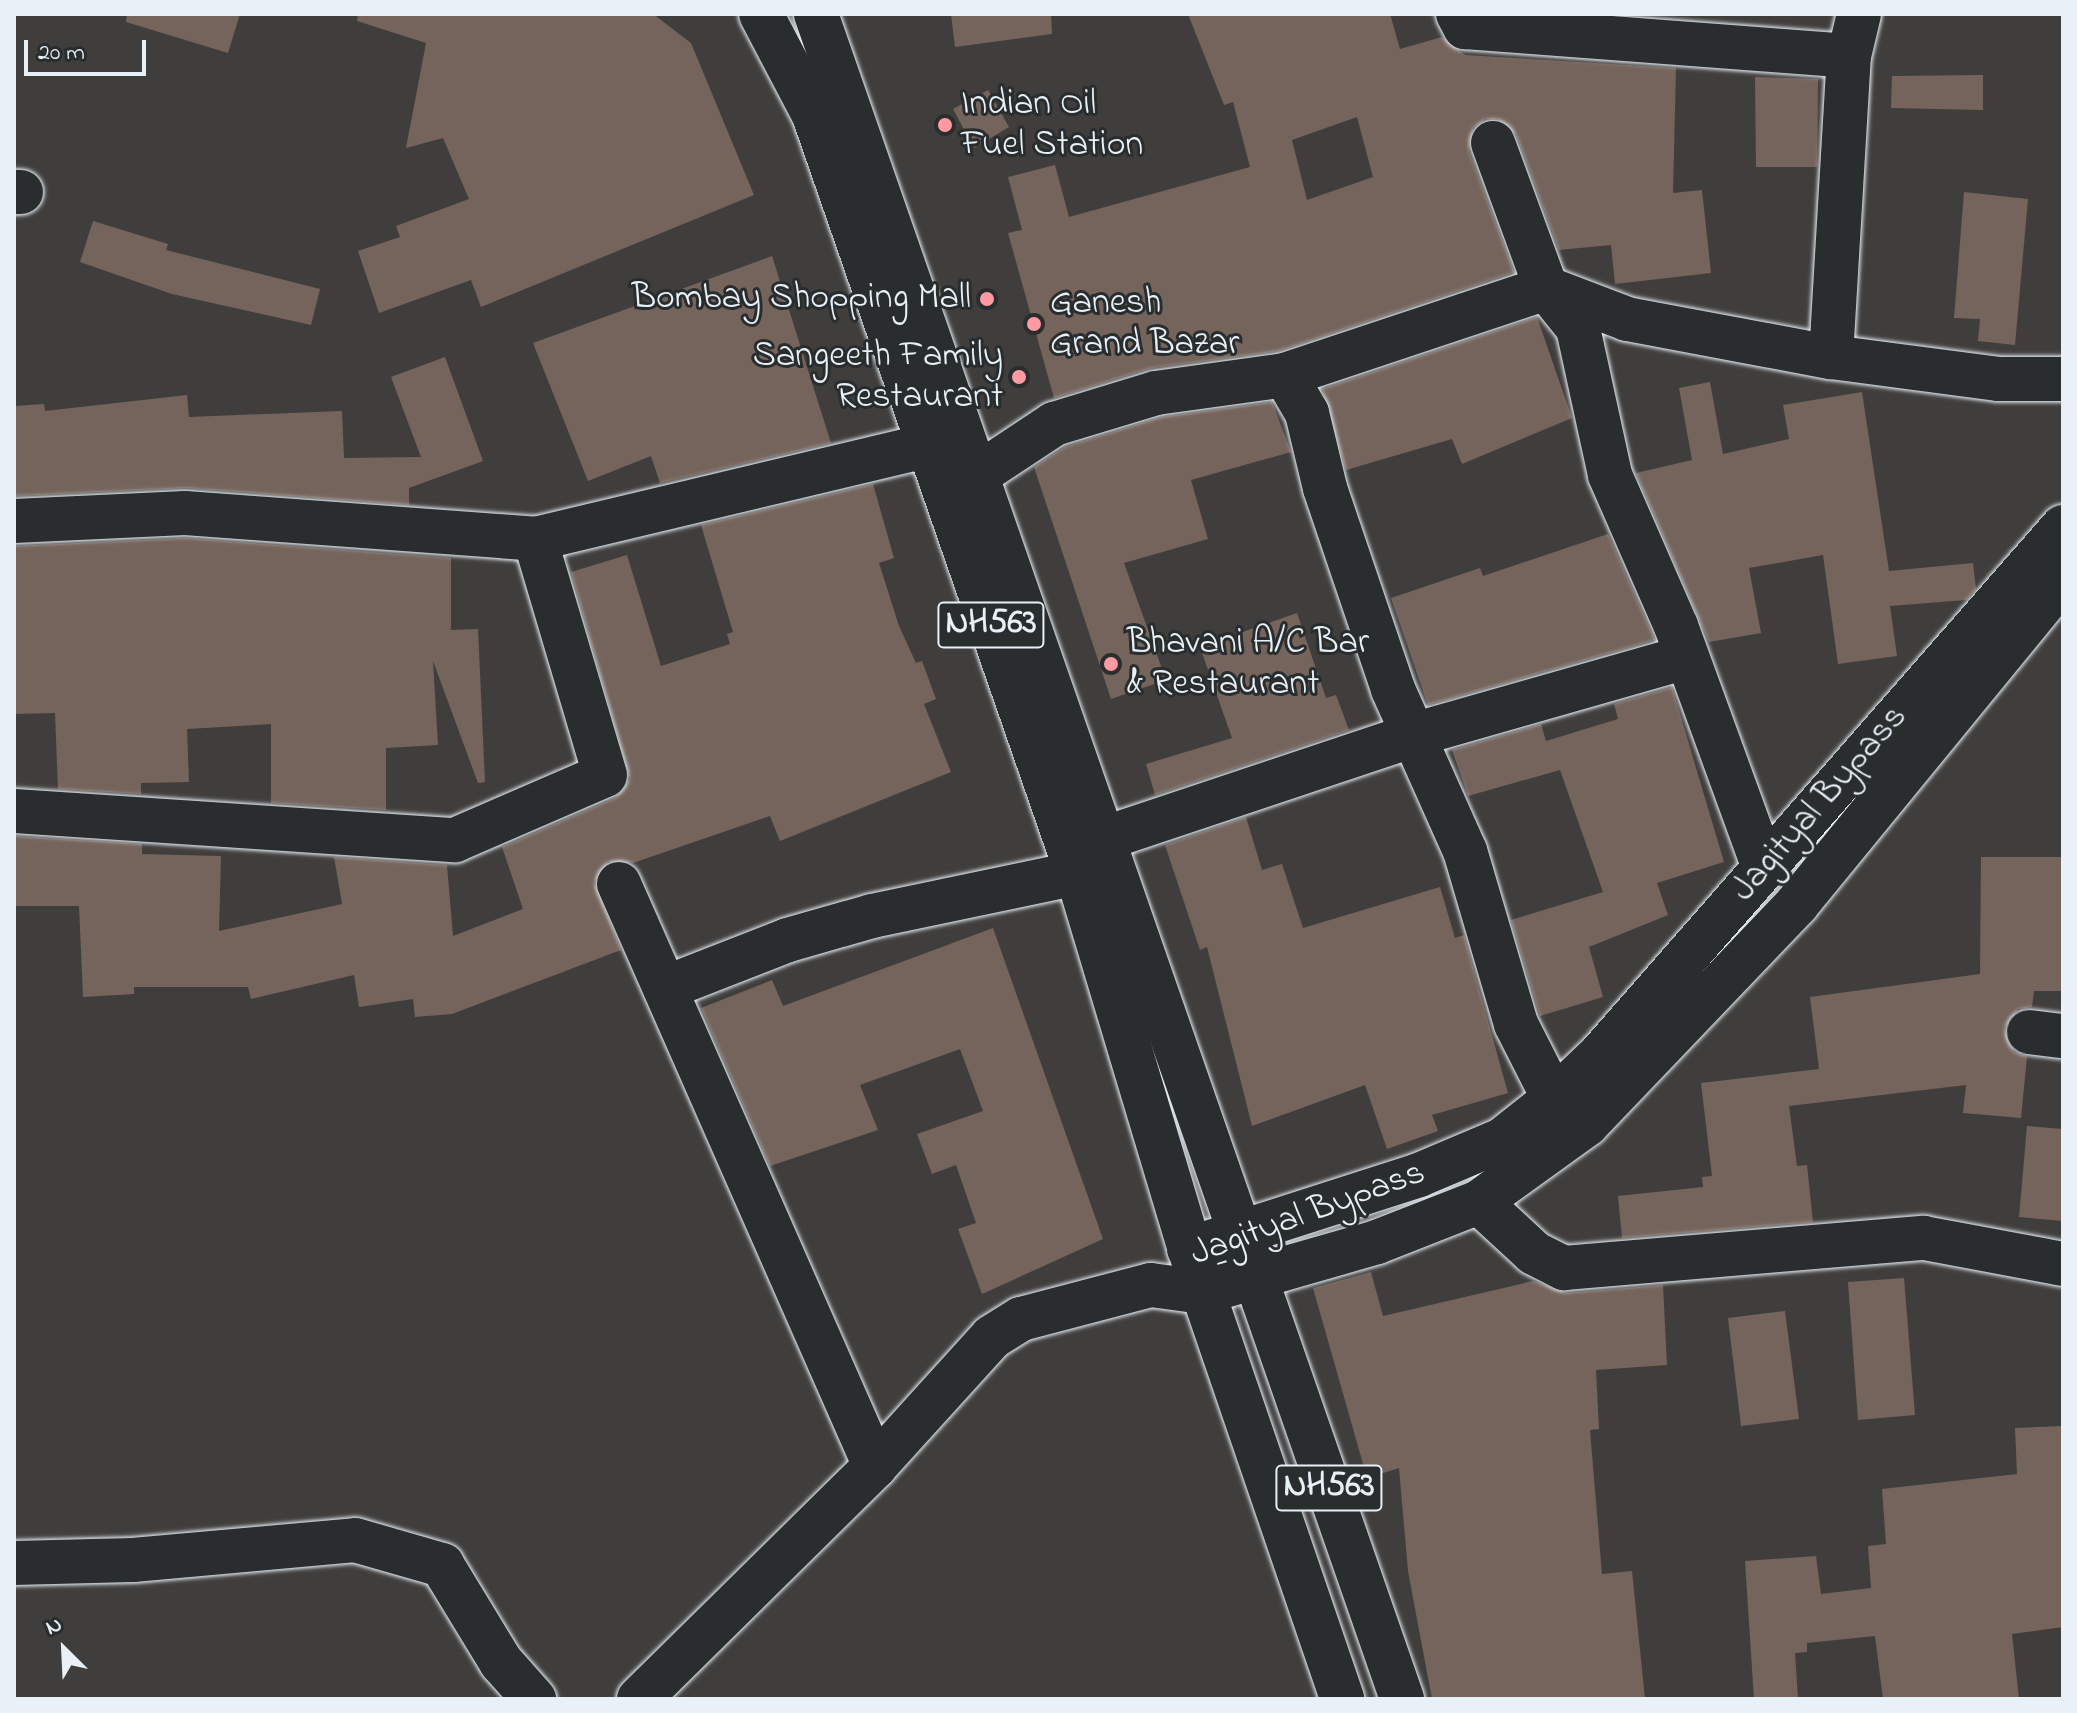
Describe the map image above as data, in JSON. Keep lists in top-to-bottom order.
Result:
{
  "streets": {
    "main road": ["NH563", "Jagityal Bypass"]
  },
  "crossings": [
    ["NH563", "Jagityal Bypass"]
  ],
  "places": [
    "Indian Oil Fuel Station",
    "Bombay Shopping Mall",
    "Ganesh Grand Bazar",
    "Sangeeth Family Restaurant",
    "Bhavani A/C Bar & Restaurant"
  ],
  "scale_bar": "20 m",
  "north": "top left"
}
